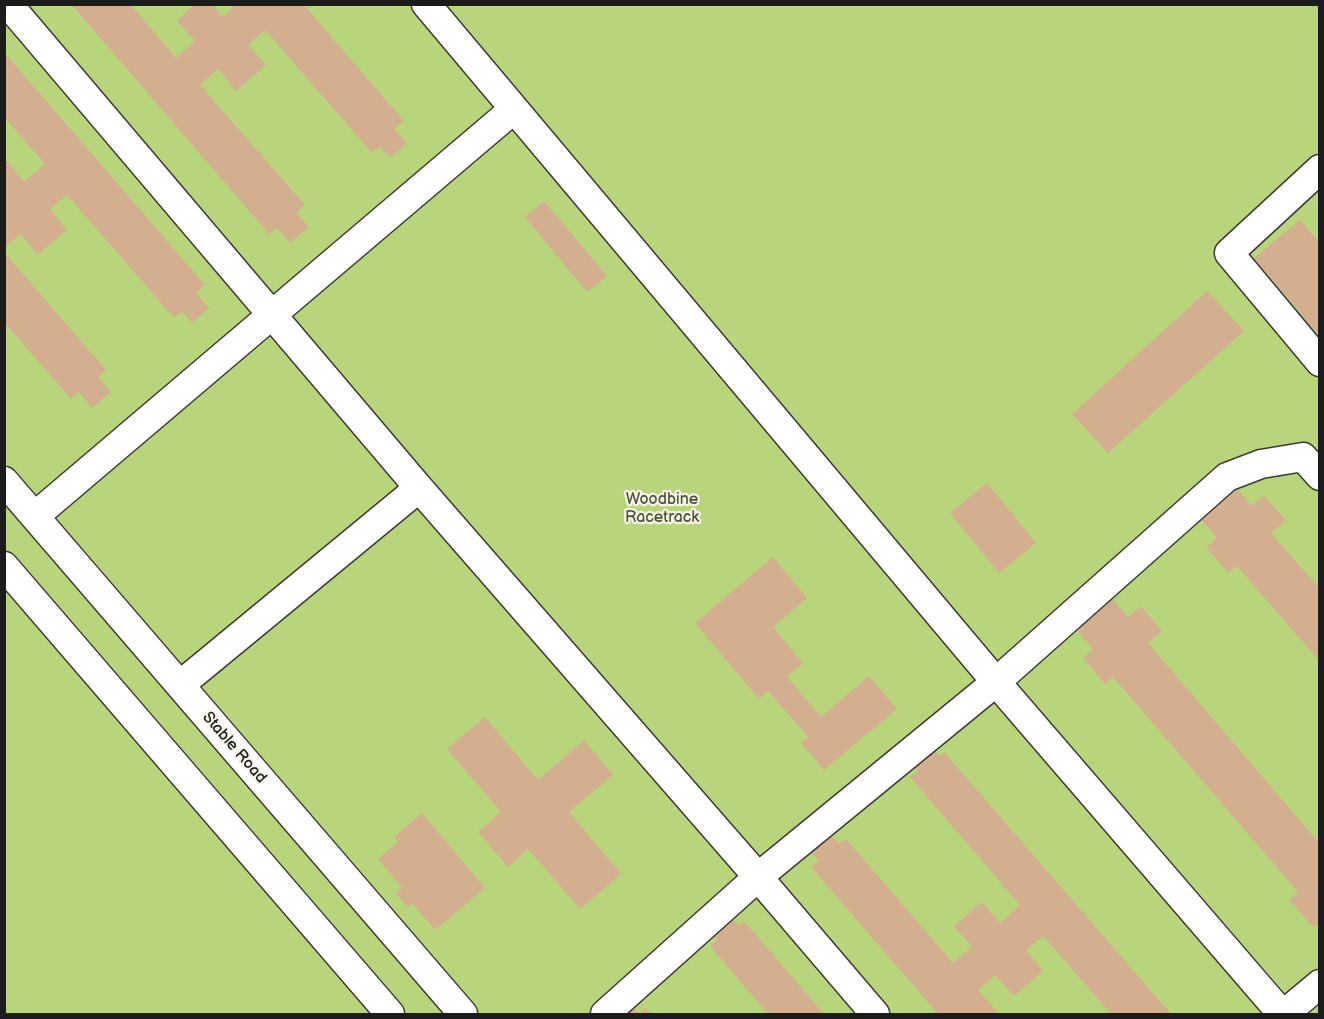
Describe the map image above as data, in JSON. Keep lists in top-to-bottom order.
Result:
{
  "streets": {
    "street": ["Stable Road"]
  },
  "parks": ["Woodbine Racetrack"]
}
